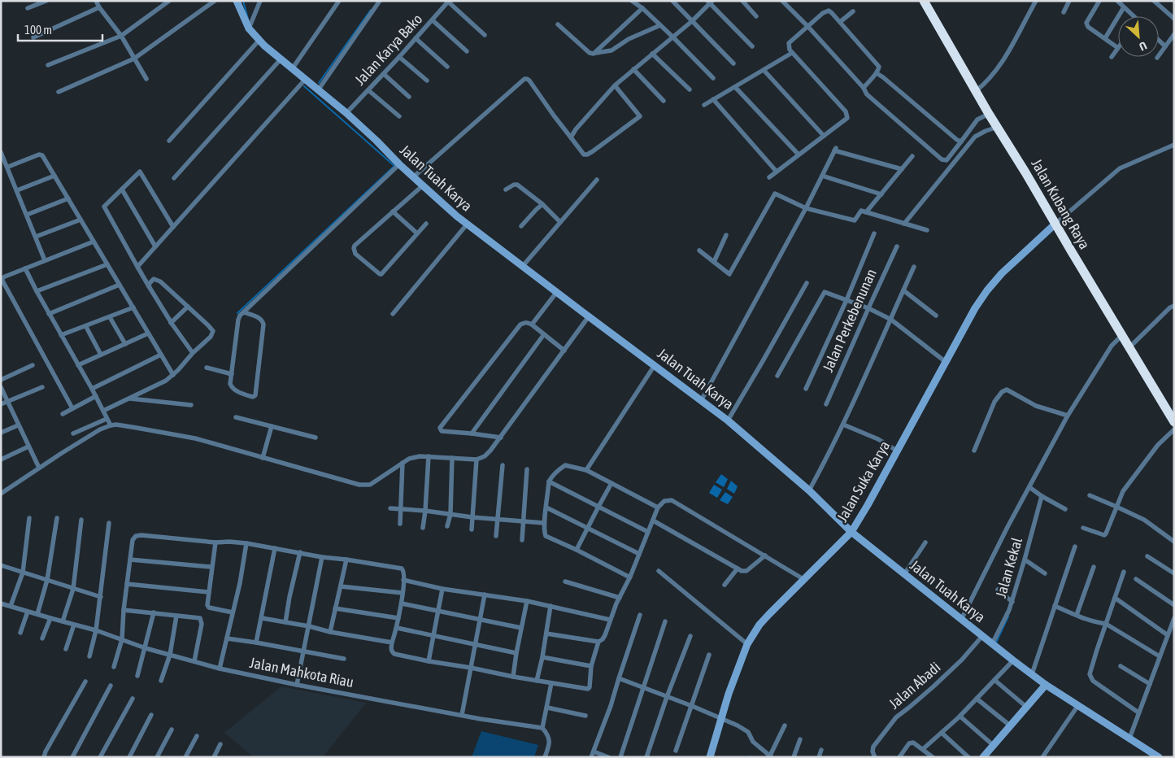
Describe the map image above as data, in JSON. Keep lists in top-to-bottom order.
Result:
{
  "streets": {
    "highway": ["Jalan Kubang Raya"],
    "main road": ["Jalan Tuah Karya", "Jalan Suka Karya"],
    "street": [
      "Jalan Karya Bako",
      "Jalan Perkebenunan",
      "Jalan Kekal",
      "Jalan Mahkota Riau",
      "Jalan Abadi"
    ]
  },
  "crossings": [
    ["Jalan Karya Bako", "Jalan Tuah Karya"],
    ["Jalan Tuah Karya", "Jalan Suka Karya"],
    ["Jalan Tuah Karya", "Jalan Kekal"],
    ["Jalan Tuah Karya", "Jalan Abadi"],
    ["Jalan Kubang Raya", "Jalan Suka Karya"]
  ],
  "scale_bar": "100 m",
  "north": "bottom right"
}
